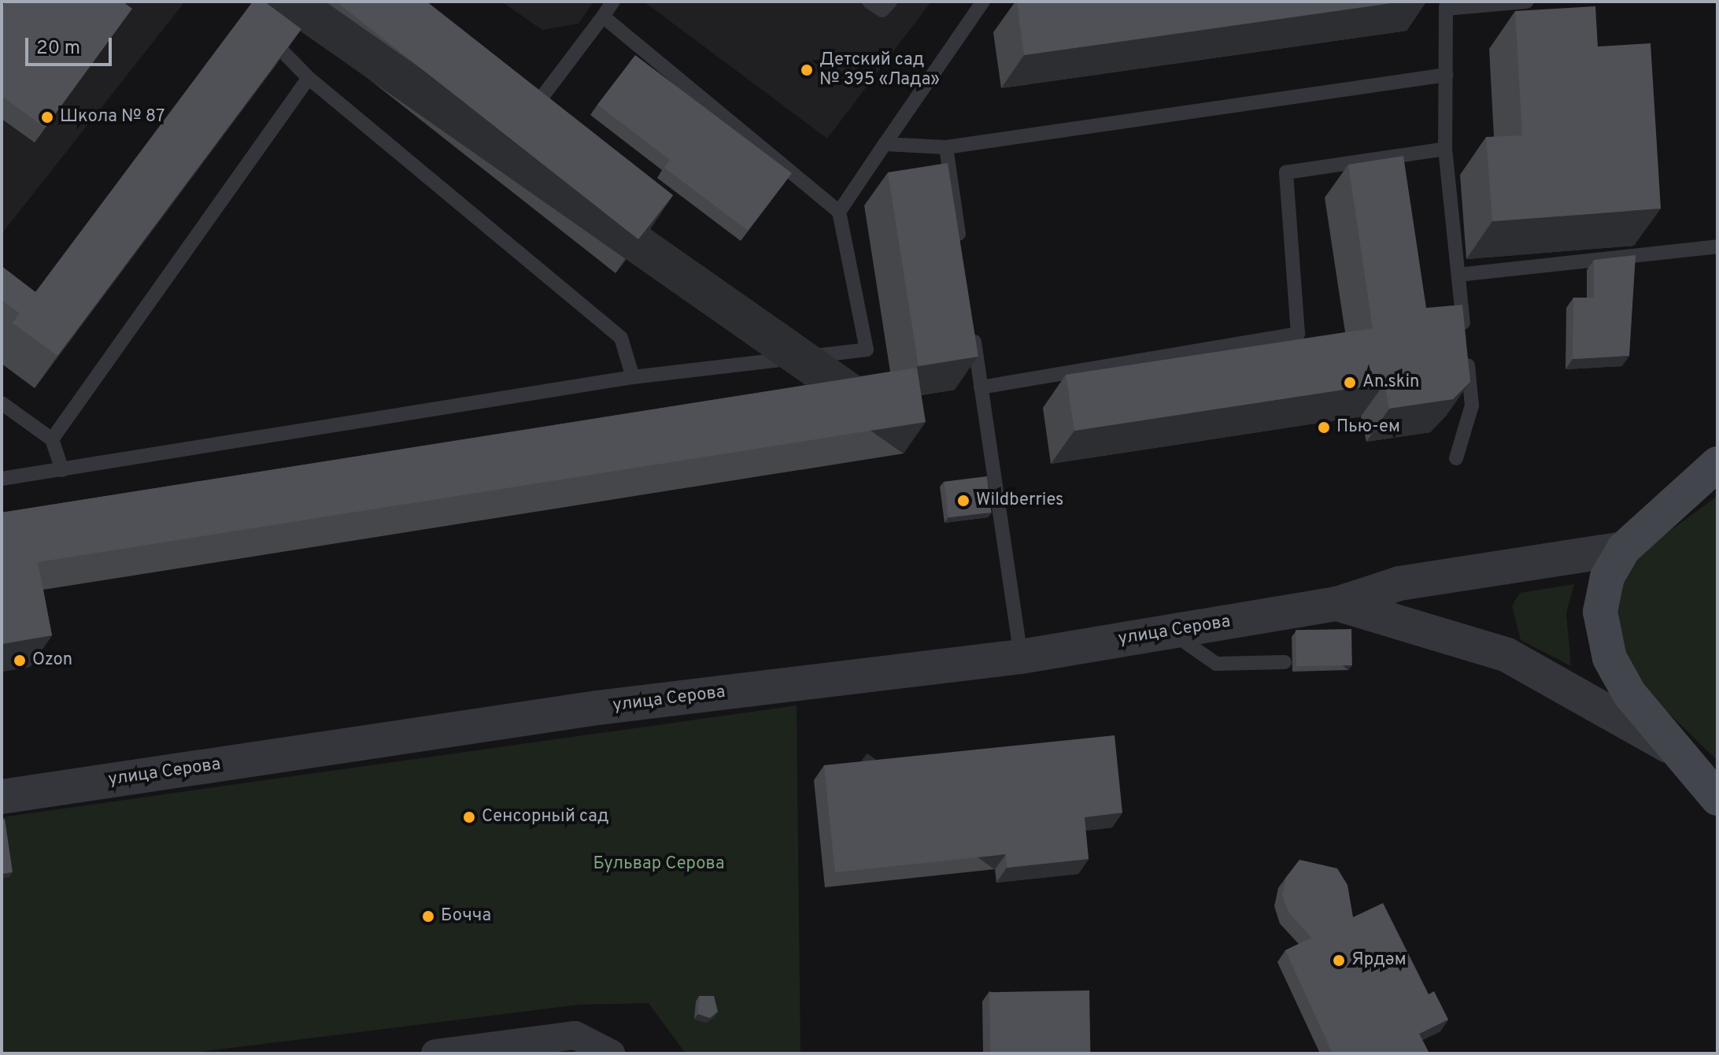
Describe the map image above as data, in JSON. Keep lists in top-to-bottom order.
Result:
{
  "streets": {
    "street": ["улица Серова"]
  },
  "parks": ["Бульвар Серова"],
  "places": [
    "Детский сад № 395 «Лада»",
    "Школа № 87",
    "An.skin",
    "Пью-ем",
    "Wildberries",
    "Ozon",
    "Сенсорный сад",
    "Бочча",
    "Ярдәм"
  ],
  "scale_bar": "20 m"
}
